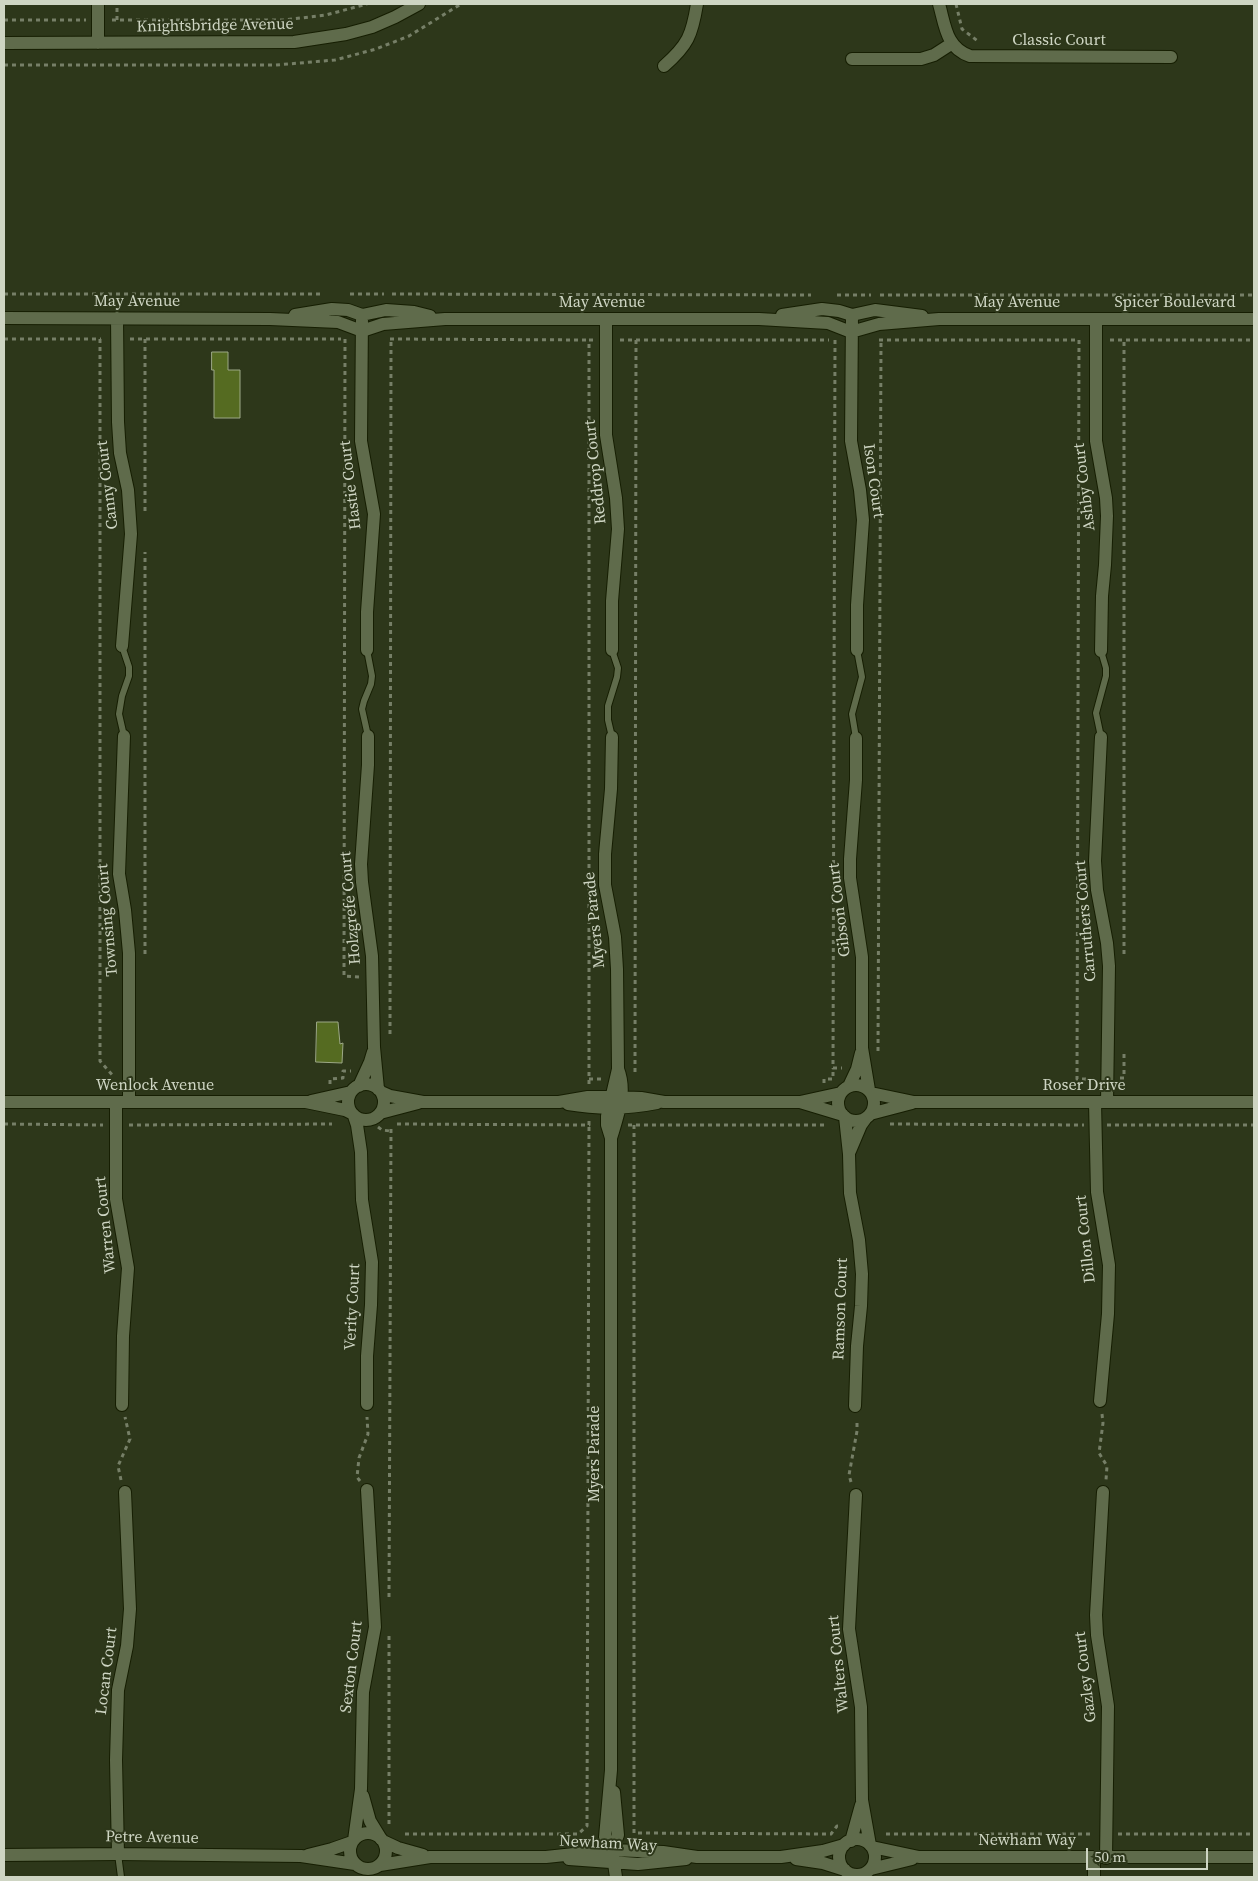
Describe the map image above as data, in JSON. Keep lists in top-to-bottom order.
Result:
{
  "streets": {
    "street": [
      "Knightsbridge Avenue",
      "Classic Court",
      "May Avenue",
      "Spicer Boulevard",
      "Reddrop Court",
      "Ison Court",
      "Canny Court",
      "Hastie Court",
      "Ashby Court",
      "Holzgrefe Court",
      "Gibson Court",
      "Townsing Court",
      "Myers Parade",
      "Carruthers Court",
      "Wenlock Avenue",
      "Roser Drive",
      "Warren Court",
      "Dillon Court",
      "Verity Court",
      "Ramson Court",
      "Walters Court",
      "Sexton Court",
      "Locan Court",
      "Gazley Court",
      "Petre Avenue",
      "Newham Way"
    ]
  },
  "crossings": [
    ["May Avenue", "Spicer Boulevard"],
    ["May Avenue", "Reddrop Court"],
    ["May Avenue", "Ison Court"],
    ["May Avenue", "Canny Court"],
    ["May Avenue", "Hastie Court"],
    ["May Avenue", "Ashby Court"],
    ["Spicer Boulevard", "Ashby Court"],
    ["Holzgrefe Court", "Wenlock Avenue"],
    ["Holzgrefe Court", "Verity Court"],
    ["Gibson Court", "Roser Drive"],
    ["Gibson Court", "Ramson Court"],
    ["Townsing Court", "Wenlock Avenue"],
    ["Myers Parade", "Newham Way"],
    ["Carruthers Court", "Roser Drive"],
    ["Carruthers Court", "Dillon Court"],
    ["Wenlock Avenue", "Warren Court"],
    ["Wenlock Avenue", "Verity Court"],
    ["Roser Drive", "Dillon Court"],
    ["Roser Drive", "Ramson Court"],
    ["Walters Court", "Newham Way"],
    ["Sexton Court", "Petre Avenue"],
    ["Sexton Court", "Newham Way"],
    ["Locan Court", "Petre Avenue"],
    ["Gazley Court", "Newham Way"],
    ["Petre Avenue", "Newham Way"]
  ],
  "scale_bar": "50 m"
}
